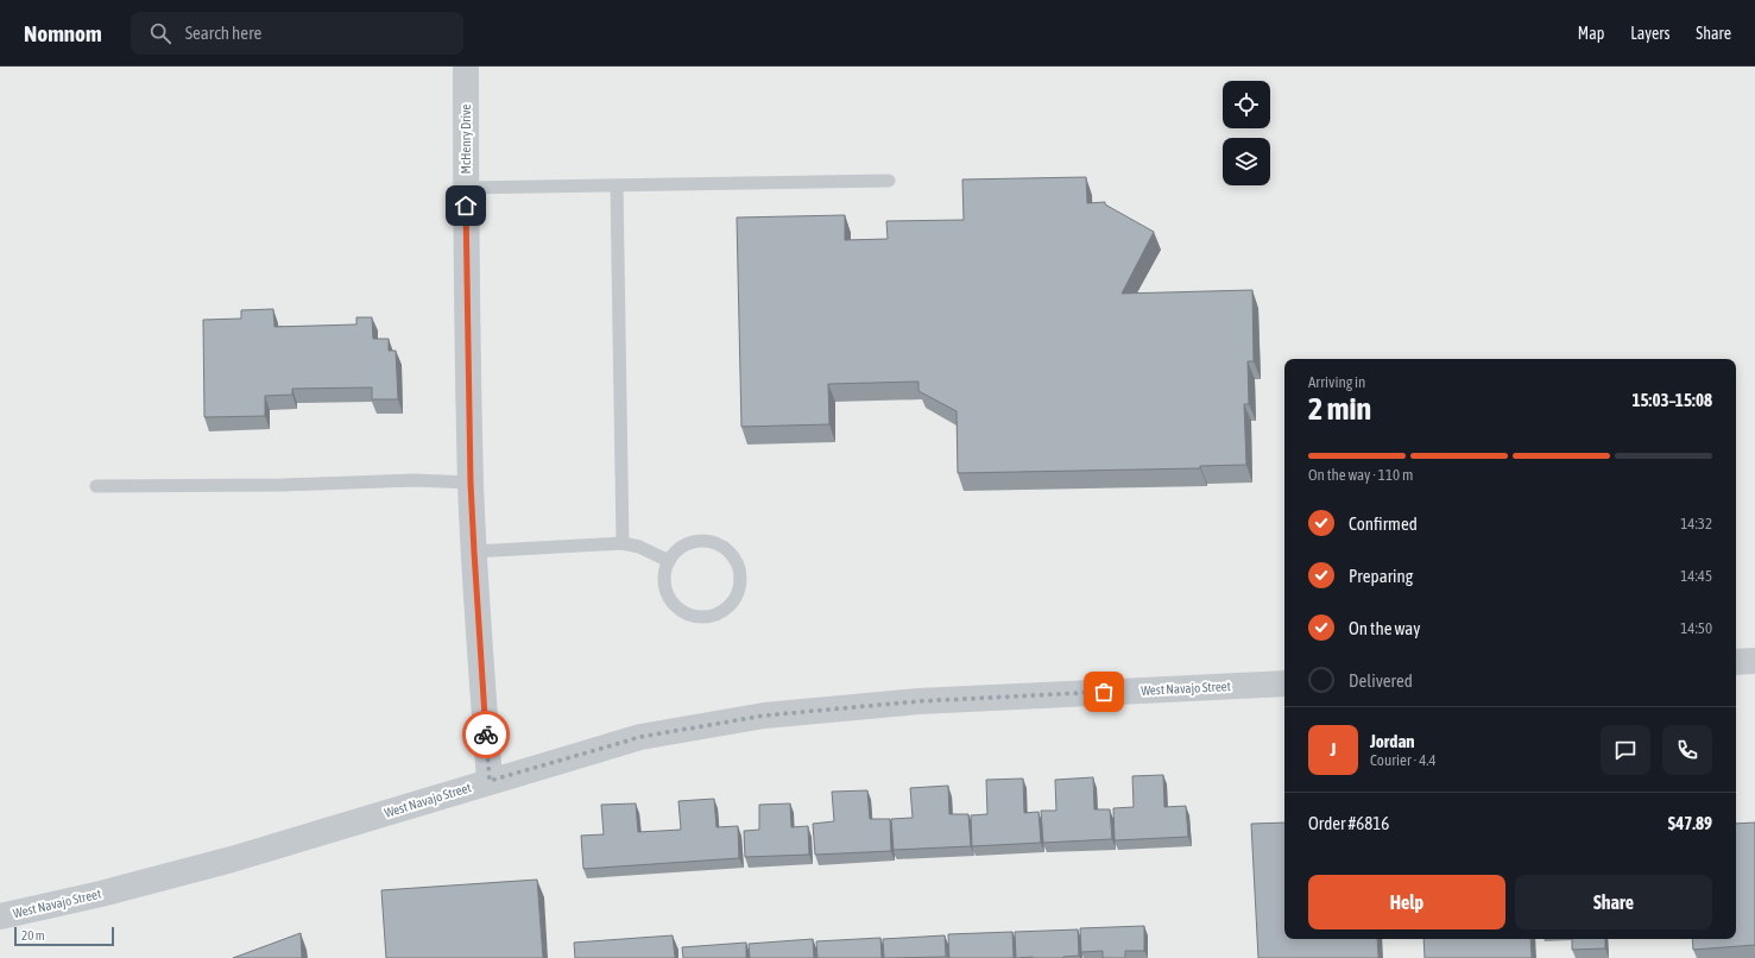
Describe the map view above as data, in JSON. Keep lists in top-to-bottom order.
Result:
{
  "streets": {
    "street": ["McHenry Drive", "West Navajo Street"]
  },
  "crossings": [
    ["McHenry Drive", "West Navajo Street"]
  ],
  "scale_bar": "20 m",
  "page": {
    "header": "Nomnom",
    "search": "Search here",
    "nav": ["Map", "Layers", "Share"],
    "heading": ["2 min", "Arriving in", "15:03–15:08"],
    "panel": [
      "Jordan",
      "Courier · 4.4",
      "Order #6816",
      "$47.89"
    ],
    "bar": "On the way · 110 m",
    "list": [
      ["Confirmed", "14:32"],
      ["Preparing", "14:45"],
      ["On the way", "14:50"],
      "Delivered"
    ],
    "round": "J",
    "buttons": ["Help", "Share"],
    "scale": "20 m"
  }
}
